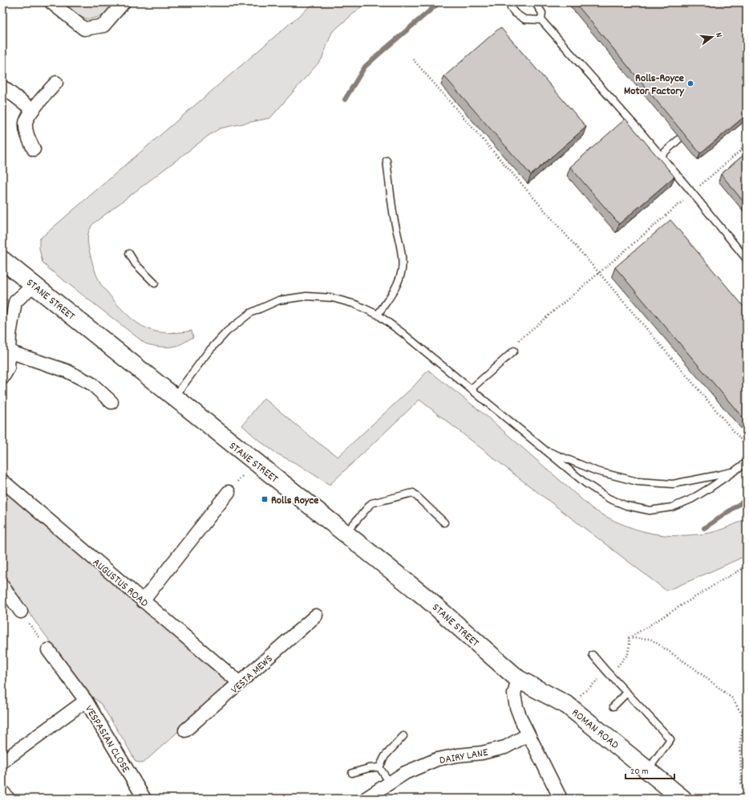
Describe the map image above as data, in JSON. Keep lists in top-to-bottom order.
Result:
{
  "streets": {
    "street": [
      "STANE STREET",
      "AUGUSTUS ROAD",
      "VESTA MEWS",
      "ROMAN ROAD",
      "VESPASIAN CLOSE",
      "DAIRY LANE"
    ]
  },
  "crossings": [
    ["STANE STREET", "ROMAN ROAD"],
    ["AUGUSTUS ROAD", "VESTA MEWS"]
  ],
  "places": {
    "other": ["Rolls-Royce Motor Factory"],
    "transit": ["Rolls Royce"]
  },
  "scale_bar": "20 m",
  "north": "right"
}
